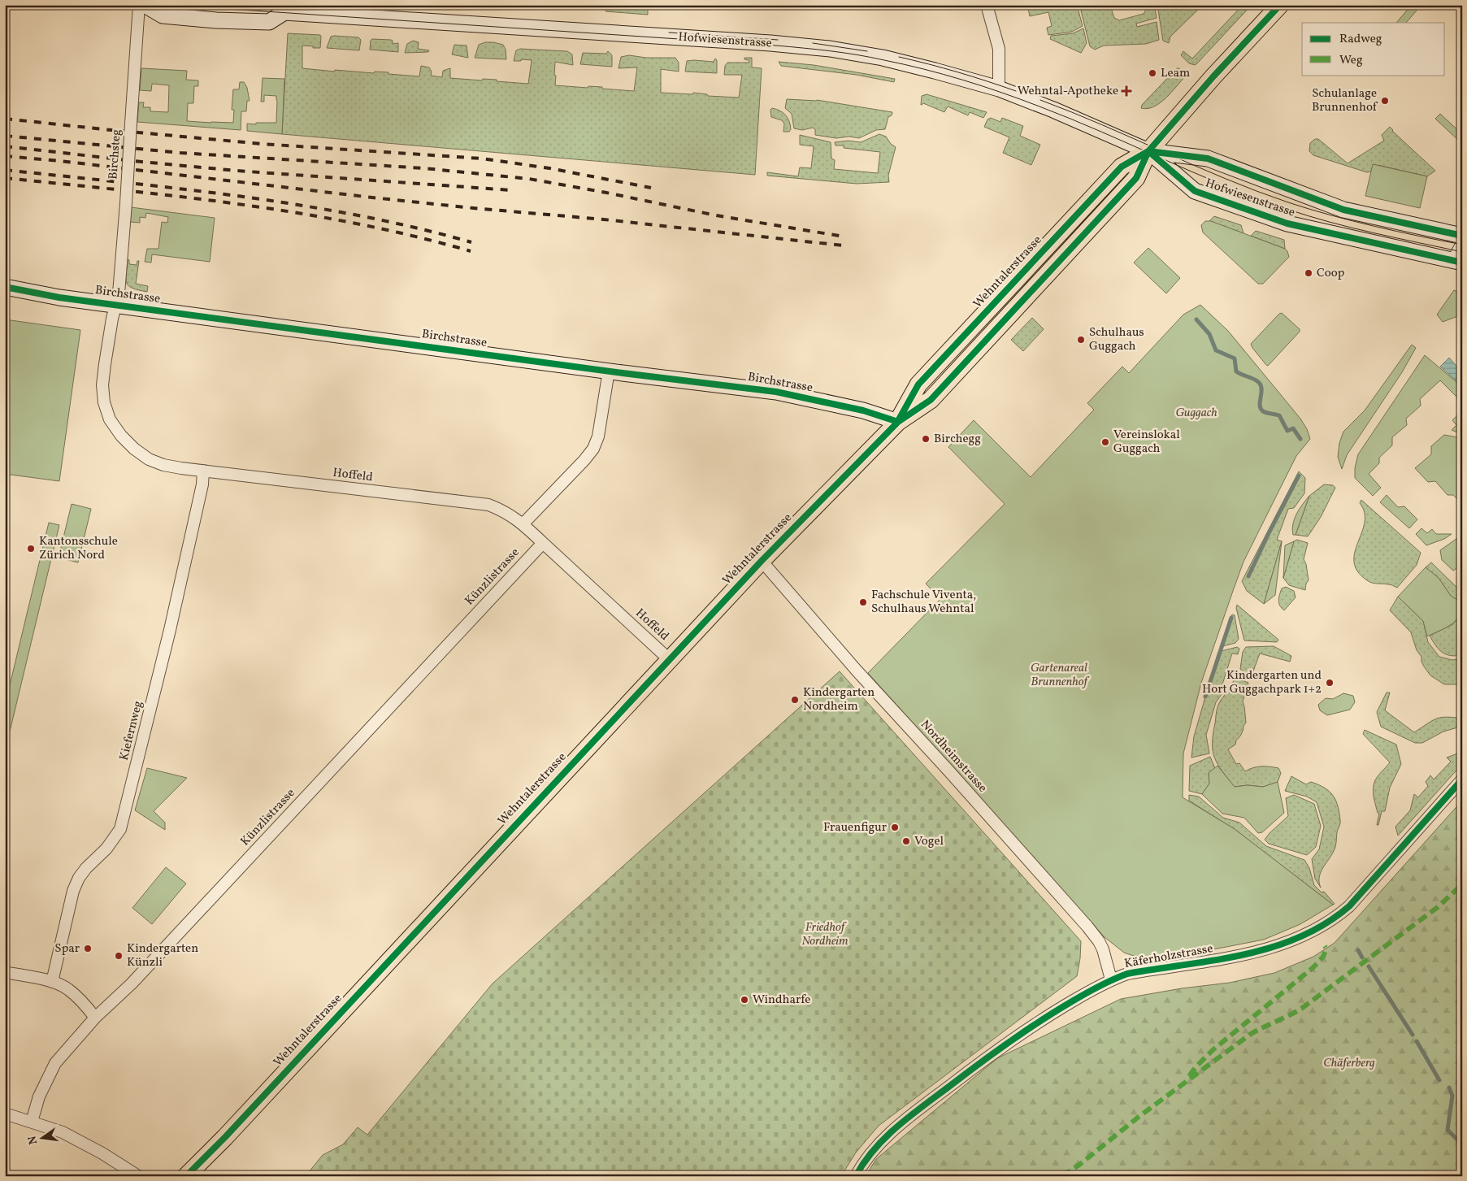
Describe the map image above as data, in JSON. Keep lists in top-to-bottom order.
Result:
{
  "streets": {
    "main road": ["Wehntalerstrasse"],
    "street": [
      "Hofwiesenstrasse",
      "Birchsteg",
      "Birchstrasse",
      "Hoffeld",
      "Künzlistrasse",
      "Kiefernweg",
      "Nordheimstrasse",
      "Käferholzstrasse"
    ]
  },
  "crossings": [
    ["Hofwiesenstrasse", "Wehntalerstrasse"],
    ["Birchsteg", "Birchstrasse"],
    ["Birchsteg", "Hoffeld"],
    ["Wehntalerstrasse", "Birchstrasse"],
    ["Wehntalerstrasse", "Hoffeld"],
    ["Wehntalerstrasse", "Nordheimstrasse"],
    ["Birchstrasse", "Hoffeld"],
    ["Hoffeld", "Künzlistrasse"],
    ["Hoffeld", "Kiefernweg"],
    ["Nordheimstrasse", "Käferholzstrasse"]
  ],
  "parks": [
    "Guggach",
    "Gartenareal Brunnenhof",
    "Friedhof Nordheim",
    "Chäferberg"
  ],
  "places": {
    "other": [
      "Leam",
      "Schulanlage Brunnenhof",
      "Coop",
      "Schulhaus Guggach",
      "Birchegg",
      "Vereinslokal Guggach",
      "Kantonsschule Zürich Nord",
      "Fachschule Viventa, Schulhaus Wehntal",
      "Kindergarten und Hort Guggachpark 1+2",
      "Kindergarten Nordheim",
      "Frauenfigur",
      "Vogel",
      "Spar",
      "Kindergarten Künzli",
      "Windharfe"
    ],
    "health": ["Wehntal-Apotheke"]
  },
  "legend": ["Radweg", "Weg"],
  "north": "left"
}
